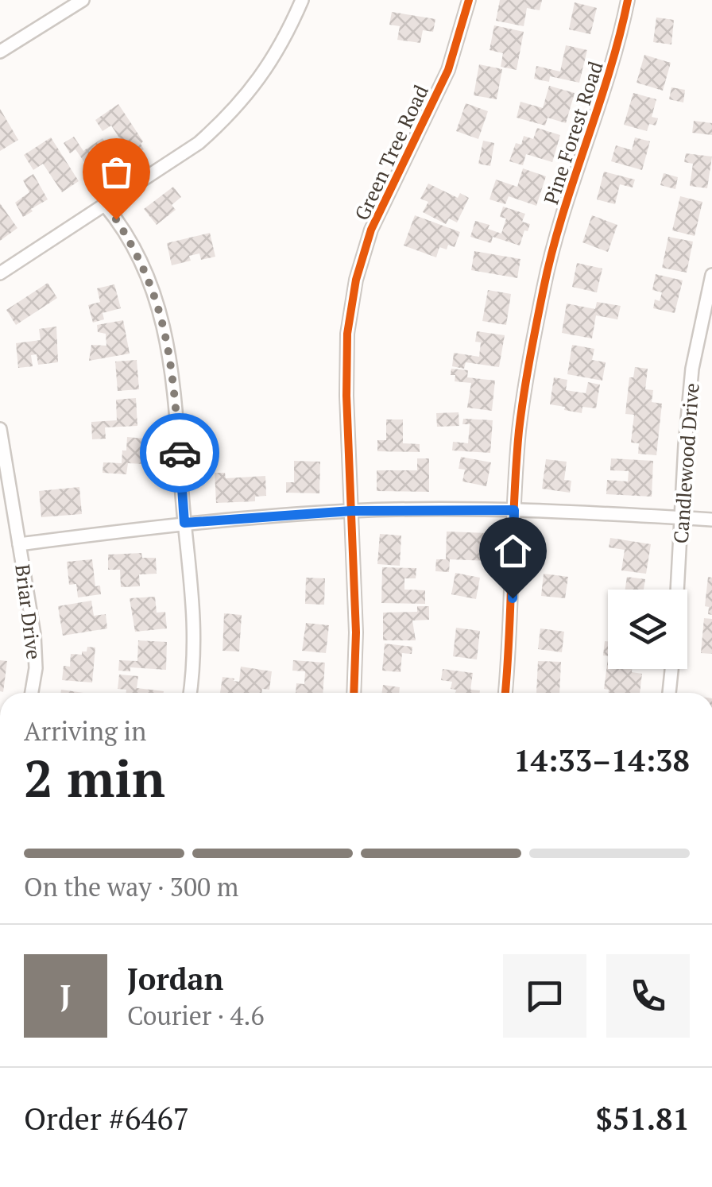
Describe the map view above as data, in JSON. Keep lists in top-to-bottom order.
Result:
{
  "streets": {
    "street": [
      "Pine Forest Road",
      "Green Tree Road",
      "Candlewood Drive",
      "Briar Drive"
    ]
  },
  "page": {
    "heading": ["2 min", "Arriving in", "14:33–14:38"],
    "panel": [
      "Jordan",
      "Courier · 4.6",
      "Order #6467",
      "$51.81"
    ],
    "bar": "On the way · 300 m",
    "round": "J"
  }
}
